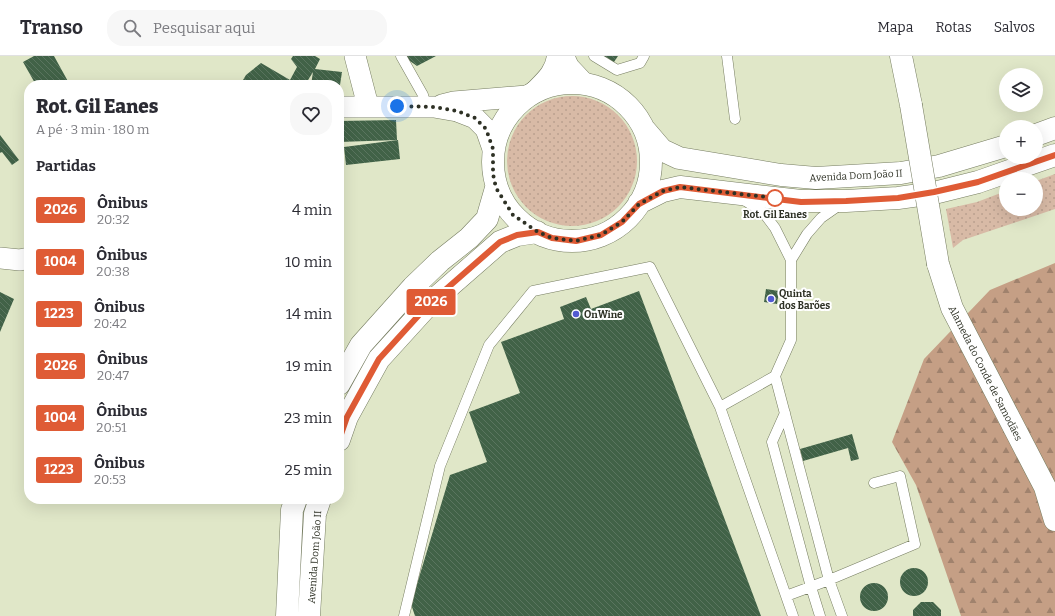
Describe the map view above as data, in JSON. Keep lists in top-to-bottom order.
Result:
{
  "streets": {
    "main road": ["Avenida Dom João II", "Alameda do Conde de Samodães"]
  },
  "places": ["Rot. Gil Eanes", "Quinta dos Barões", "OnWine"],
  "lines": ["bus line 2026"],
  "page": {
    "header": "Transo",
    "search": "Pesquisar aqui",
    "nav": ["Mapa", "Rotas", "Salvos"],
    "on_map": "2026",
    "map_buttons": ["+", "−"],
    "heading": [
      ["Rot. Gil Eanes", "A pé · 3 min · 180 m"],
      "Partidas"
    ],
    "list": [
      {
        "mark": "2026",
        "name": "Ônibus",
        "note": "20:32",
        "value": "4 min"
      },
      {
        "mark": "1004",
        "name": "Ônibus",
        "note": "20:38",
        "value": "10 min"
      },
      {
        "mark": "1223",
        "name": "Ônibus",
        "note": "20:42",
        "value": "14 min"
      },
      {
        "mark": "2026",
        "name": "Ônibus",
        "note": "20:47",
        "value": "19 min"
      },
      {
        "mark": "1004",
        "name": "Ônibus",
        "note": "20:51",
        "value": "23 min"
      },
      {
        "mark": "1223",
        "name": "Ônibus",
        "note": "20:53",
        "value": "25 min"
      }
    ]
  }
}
